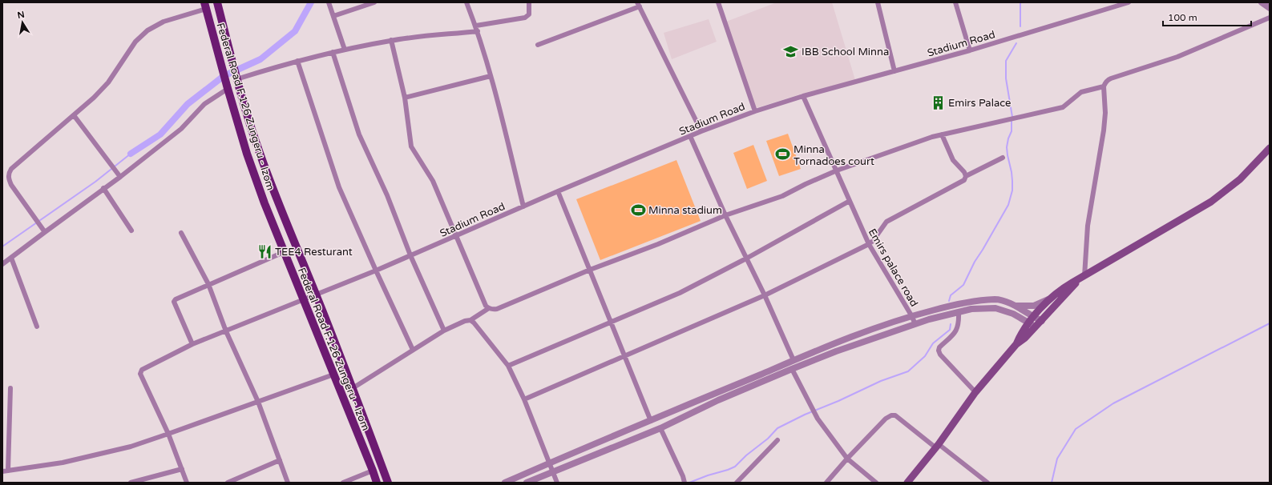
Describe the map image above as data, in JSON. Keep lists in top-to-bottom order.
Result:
{
  "streets": {
    "main road": ["Federal Road F.126 Zungeru - Izom"],
    "street": ["Stadium Road", "Emirs palace road"]
  },
  "crossings": [
    ["Stadium Road", "Federal Road F.126 Zungeru - Izom"],
    ["Stadium Road", "Emirs palace road"]
  ],
  "places": {
    "school or university": ["IBB School Minna"],
    "building": ["Emirs Palace"],
    "sports": ["Minna Tornadoes court", "Minna stadium"],
    "restaurant": ["TEE4 Resturant"]
  },
  "scale_bar": "100 m",
  "north": "top"
}
